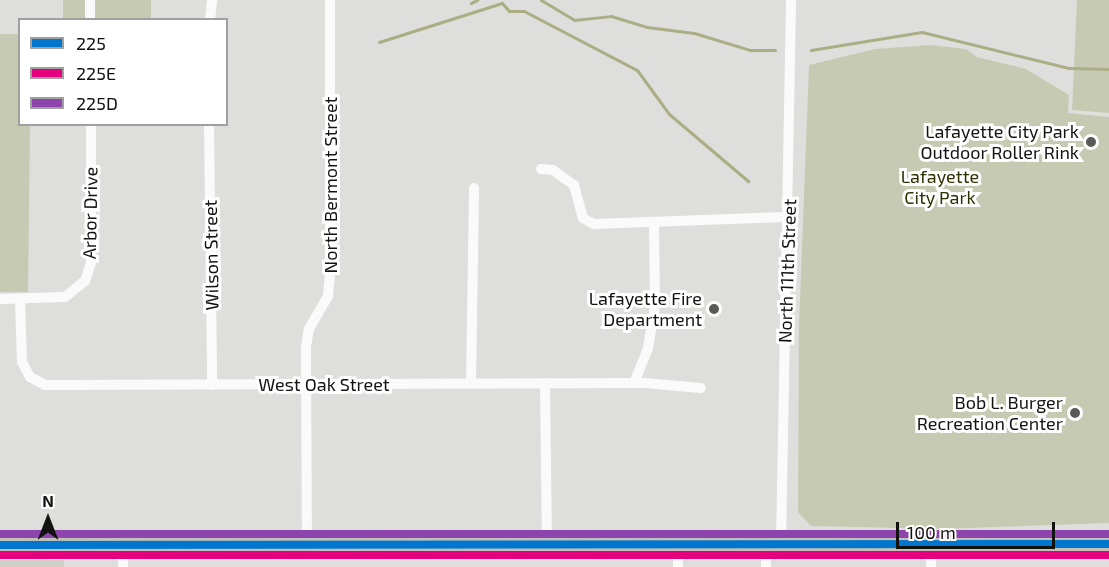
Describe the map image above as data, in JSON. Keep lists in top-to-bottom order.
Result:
{
  "streets": {
    "street": [
      "North Bermont Street",
      "Arbor Drive",
      "Wilson Street",
      "North 111th Street",
      "West Oak Street"
    ]
  },
  "crossings": [
    ["North Bermont Street", "West Oak Street"],
    ["Arbor Drive", "West Oak Street"],
    ["Wilson Street", "West Oak Street"]
  ],
  "parks": ["Lafayette City Park"],
  "places": ["Lafayette City Park Outdoor Roller Rink", "Lafayette Fire Department", "Bob L. Burger Recreation Center"],
  "lines": ["transit line 225D", "transit line 225", "transit line 225E"],
  "legend": ["225", "225E", "225D"],
  "scale_bar": "100 m",
  "north": "top"
}
